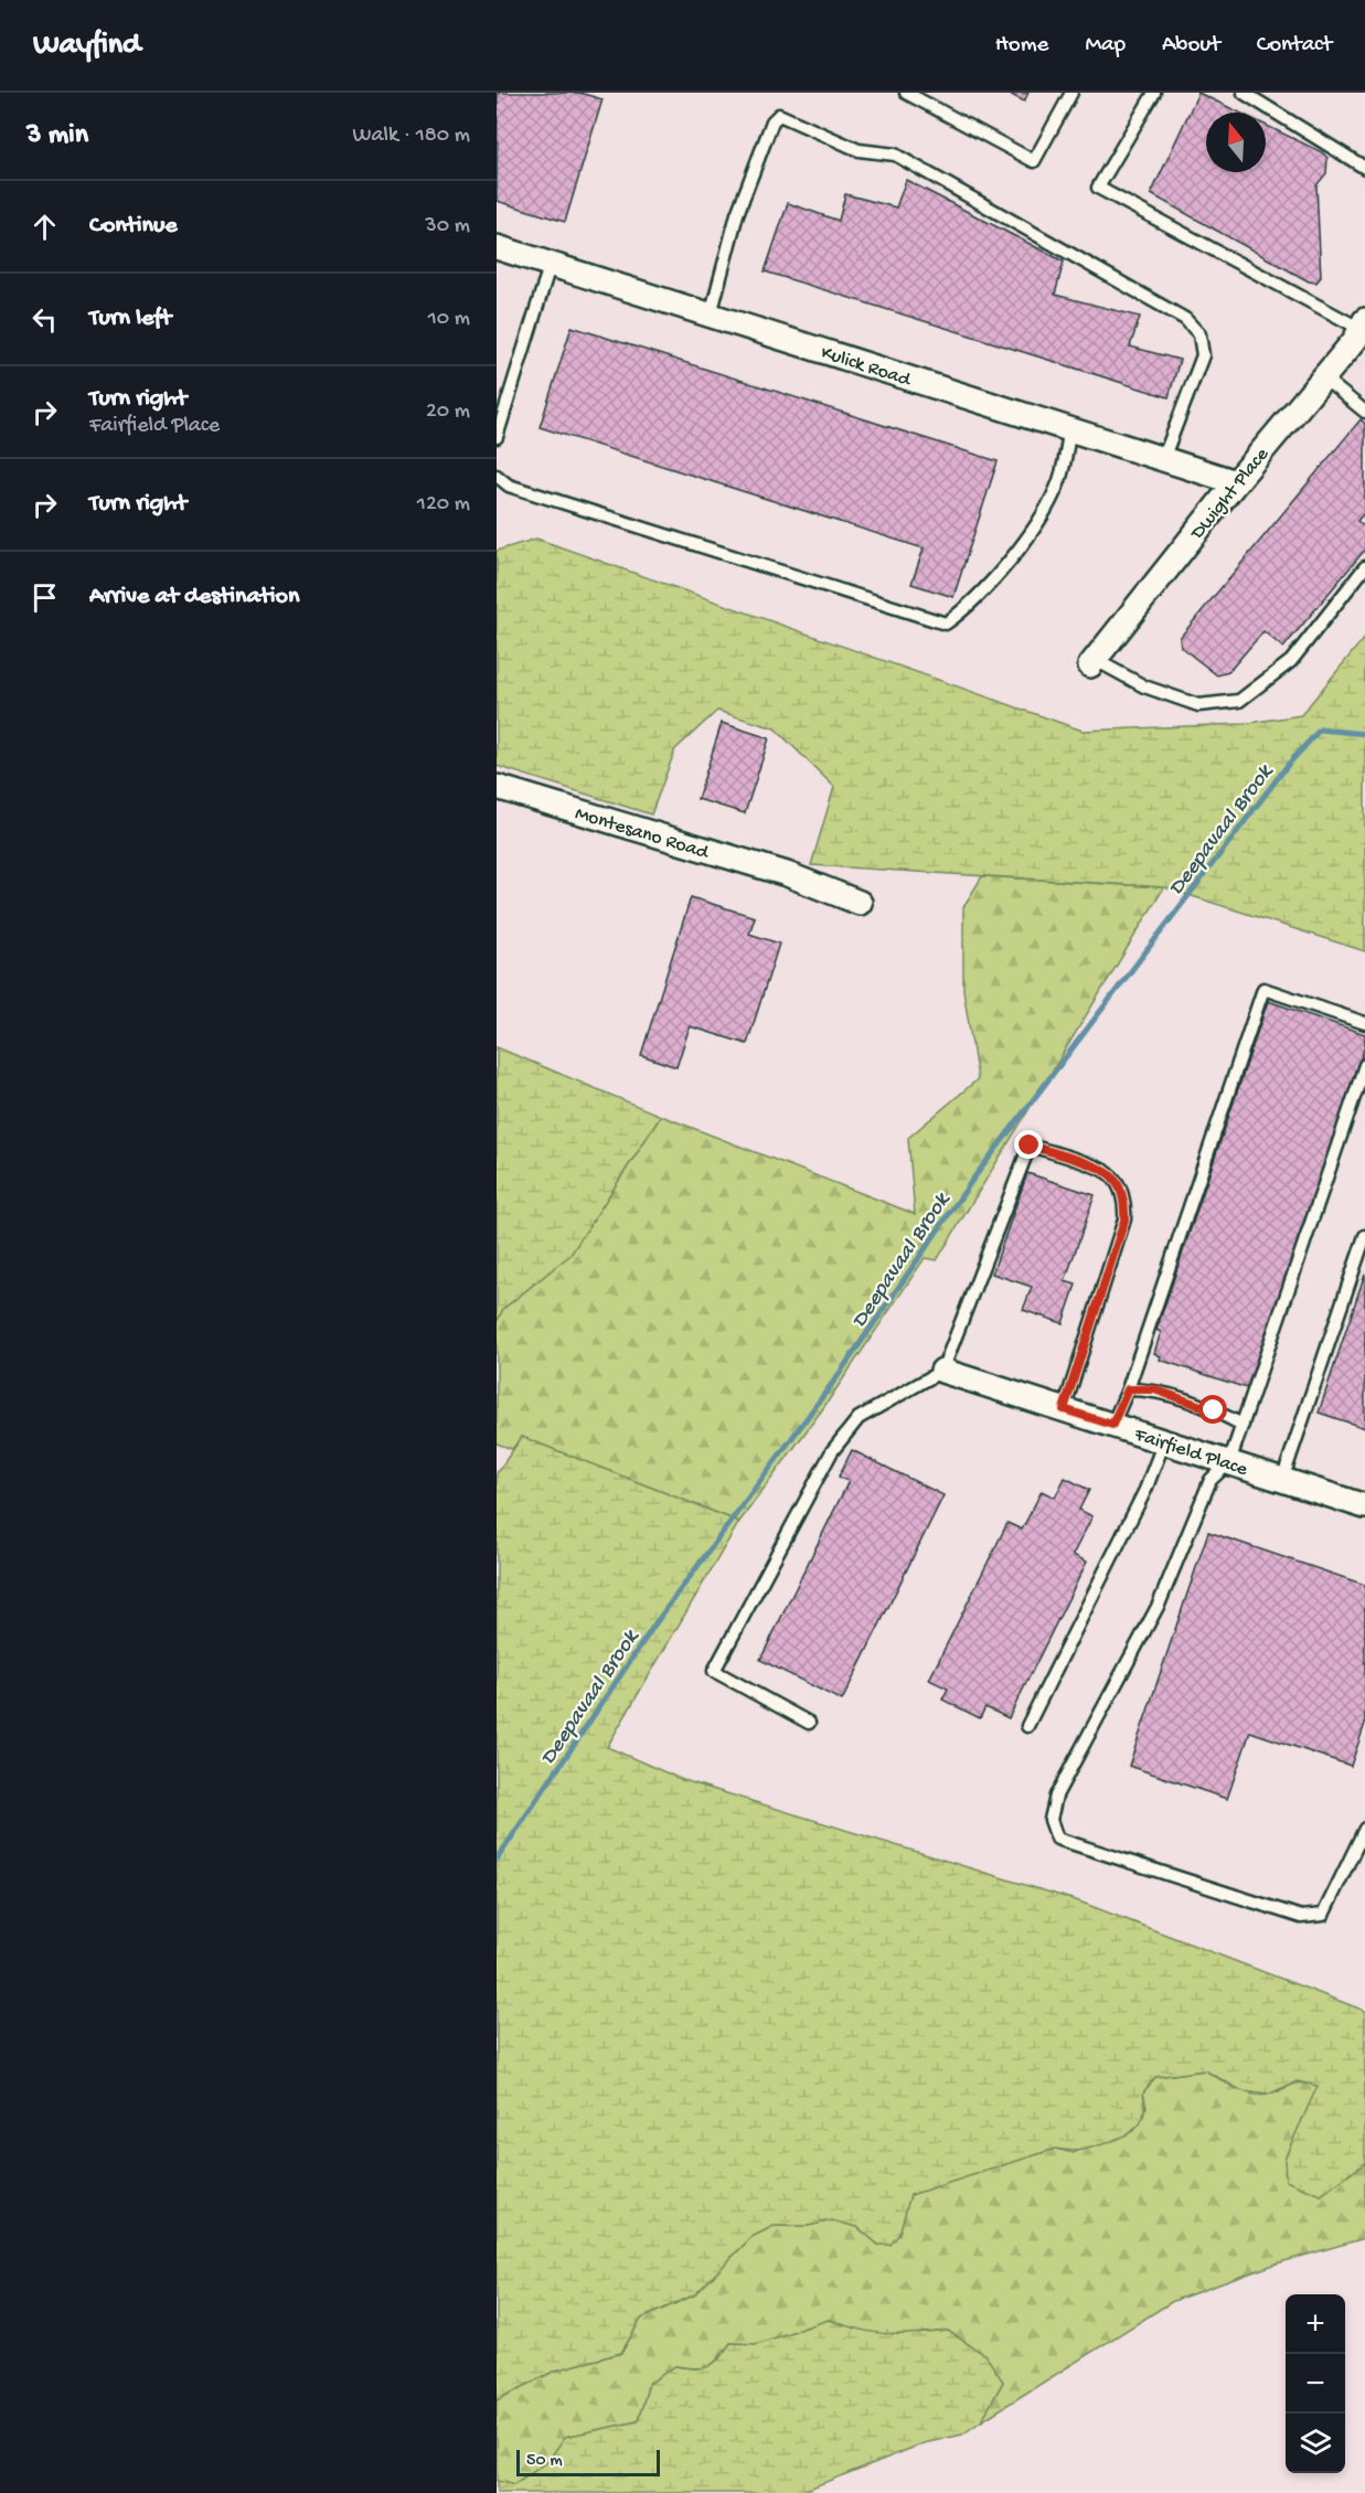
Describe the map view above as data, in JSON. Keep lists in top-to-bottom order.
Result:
{
  "streets": {
    "street": [
      "Kulick Road",
      "Dwight Place",
      "Montesano Road",
      "Fairfield Place"
    ]
  },
  "crossings": [
    ["Kulick Road", "Dwight Place"]
  ],
  "water": ["Deepavaal Brook"],
  "scale_bar": "50 m",
  "north": "top",
  "page": {
    "header": "Wayfind",
    "nav": [
      "Home",
      "Map",
      "About",
      "Contact"
    ],
    "heading": ["3 min", "Walk · 180 m"],
    "list": [
      ["Continue", "30 m"],
      ["Turn left", "10 m"],
      ["Turn right", "Fairfield Place", "20 m"],
      ["Turn right", "120 m"],
      "Arrive at destination"
    ],
    "map_buttons": ["+", "−"],
    "scale": "50 m"
  }
}
